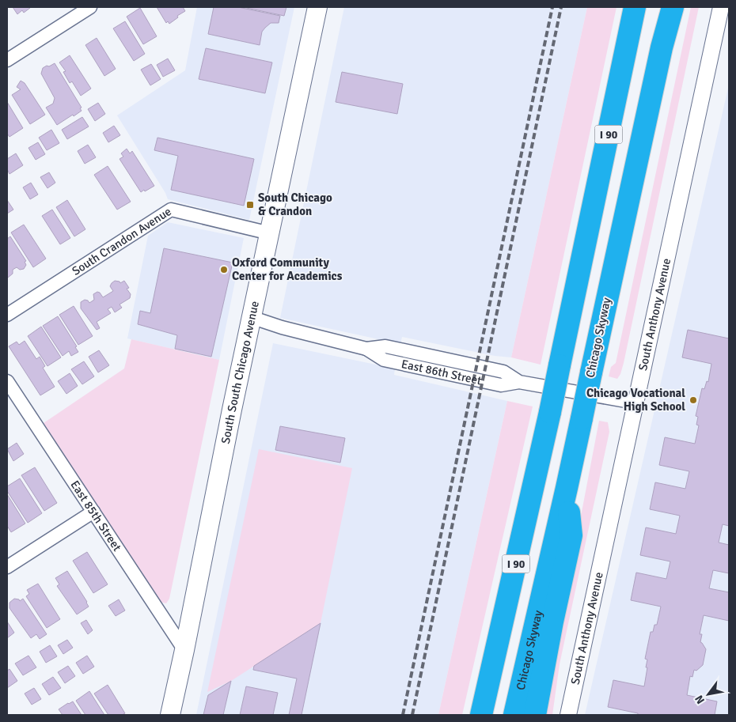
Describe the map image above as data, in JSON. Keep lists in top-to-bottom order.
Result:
{
  "streets": {
    "highway": ["I 90", "Chicago Skyway"],
    "main road": ["South South Chicago Avenue"],
    "street": [
      "South Crandon Avenue",
      "South Anthony Avenue",
      "East 86th Street",
      "East 85th Street"
    ]
  },
  "crossings": [
    ["South Crandon Avenue", "South South Chicago Avenue"],
    ["South Anthony Avenue", "East 86th Street"],
    ["South South Chicago Avenue", "East 86th Street"],
    ["South South Chicago Avenue", "East 85th Street"]
  ],
  "places": {
    "transit": ["South Chicago & Crandon"],
    "other": ["Oxford Community Center for Academics", "Chicago Vocational High School"]
  },
  "north": "bottom left"
}
